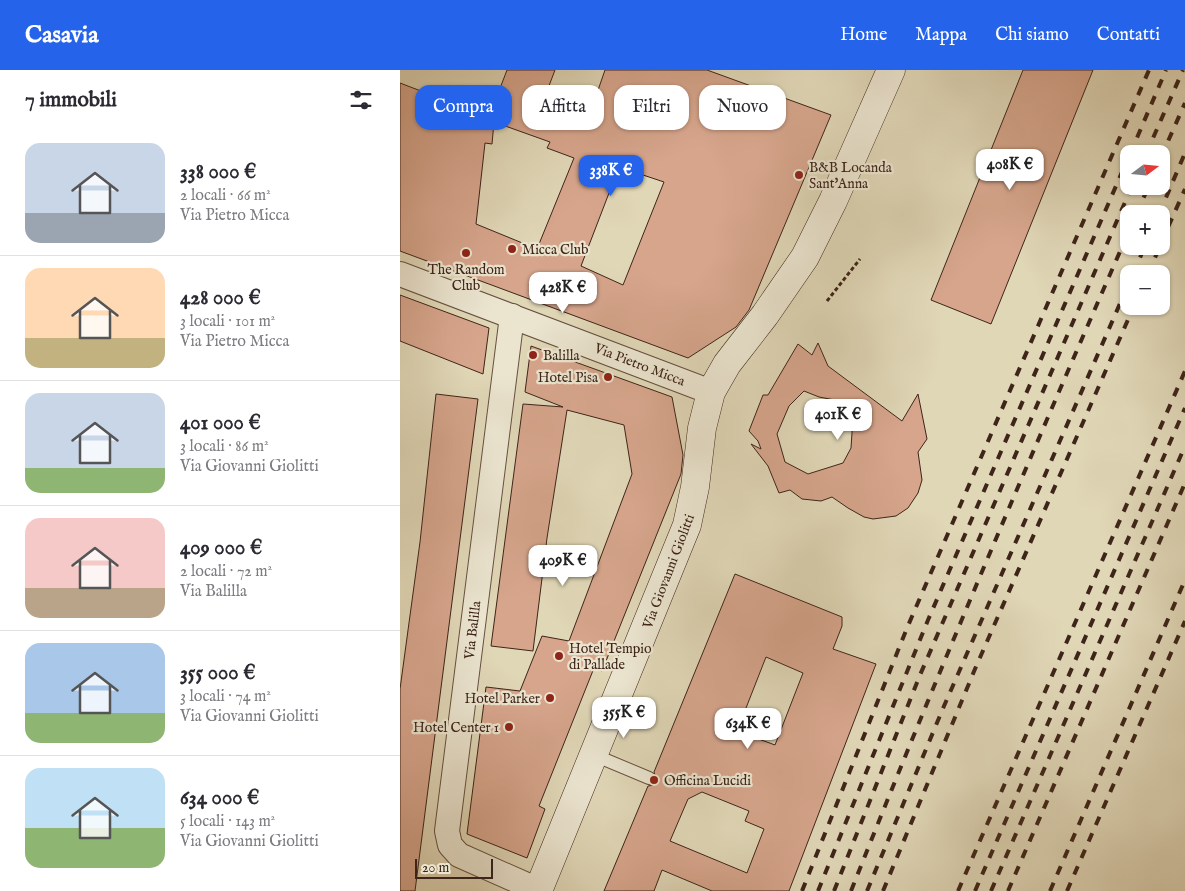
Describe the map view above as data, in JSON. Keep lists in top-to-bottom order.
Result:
{
  "streets": {
    "main road": ["Via Giovanni Giolitti"],
    "street": ["Via Pietro Micca", "Via Balilla"]
  },
  "crossings": [
    ["Via Pietro Micca", "Via Giovanni Giolitti"],
    ["Via Pietro Micca", "Via Balilla"],
    ["Via Giovanni Giolitti", "Via Balilla"]
  ],
  "places": [
    "B&B Locanda Sant'Anna",
    "Micca Club",
    "The Random Club",
    "Balilla",
    "Hotel Pisa",
    "Hotel Tempio di Pallade",
    "Hotel Parker",
    "Hotel Center 1",
    "Officina Lucidi"
  ],
  "scale_bar": "20 m",
  "north": "right",
  "page": {
    "header": "Casavia",
    "nav": [
      "Home",
      "Mappa",
      "Chi siamo",
      "Contatti"
    ],
    "heading": "7 immobili",
    "chip": [
      "Compra",
      "Affitta",
      "Filtri",
      "Nuovo"
    ],
    "list": [
      {
        "name": "338 000 €",
        "note": "2 locali · 66 m² · Via Pietro Micca"
      },
      {
        "name": "428 000 €",
        "note": "3 locali · 101 m² · Via Pietro Micca"
      },
      {
        "name": "401 000 €",
        "note": "3 locali · 86 m² · Via Giovanni Giolitti"
      },
      {
        "name": "409 000 €",
        "note": "2 locali · 72 m² · Via Balilla"
      },
      {
        "name": "355 000 €",
        "note": "3 locali · 74 m² · Via Giovanni Giolitti"
      },
      {
        "name": "634 000 €",
        "note": "5 locali · 143 m² · Via Giovanni Giolitti"
      }
    ],
    "map_buttons": ["+", "−"],
    "price": [
      "408K €",
      "338K €",
      "428K €",
      "401K €",
      "409K €",
      "355K €",
      "634K €"
    ],
    "scale": "20 m"
  }
}
